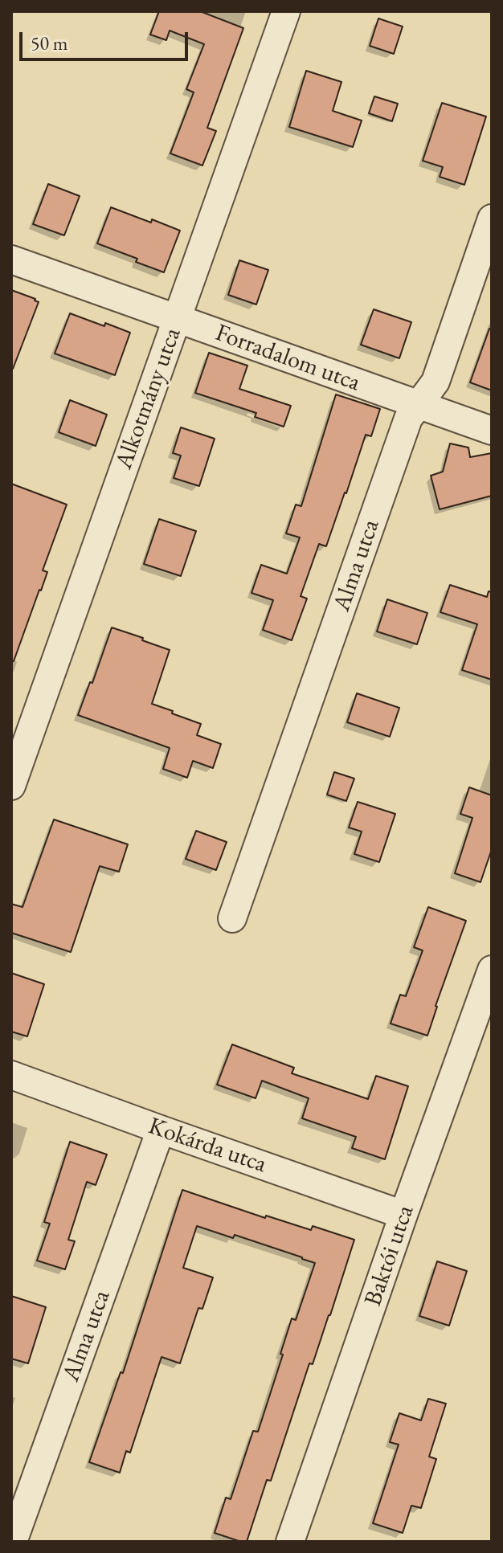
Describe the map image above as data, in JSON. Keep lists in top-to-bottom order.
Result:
{
  "streets": {
    "street": [
      "Forradalom utca",
      "Alkotmány utca",
      "Alma utca",
      "Kokárda utca",
      "Baktói utca"
    ]
  },
  "crossings": [
    ["Forradalom utca", "Alkotmány utca"],
    ["Forradalom utca", "Alma utca"],
    ["Alma utca", "Kokárda utca"],
    ["Kokárda utca", "Baktói utca"]
  ],
  "scale_bar": "50 m"
}
